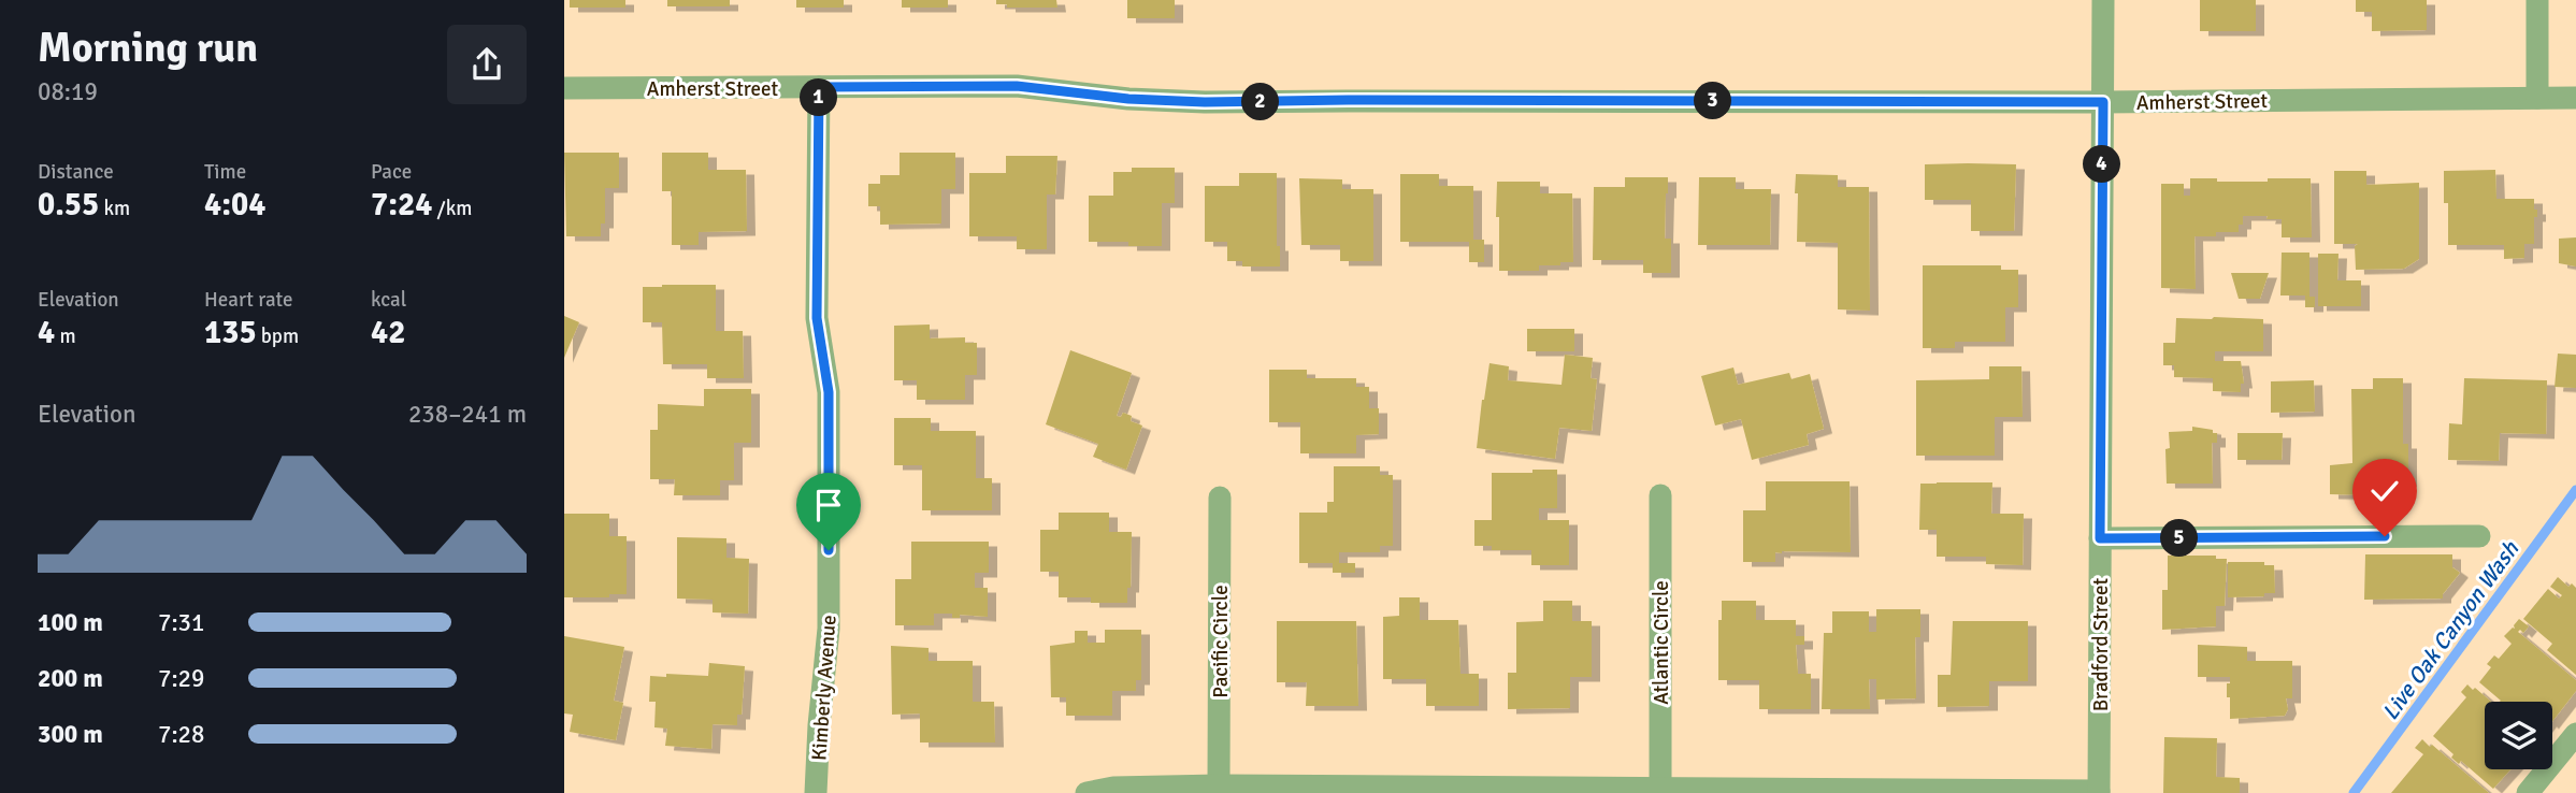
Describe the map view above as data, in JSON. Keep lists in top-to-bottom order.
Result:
{
  "streets": {
    "street": [
      "Amherst Street",
      "Pacific Circle",
      "Atlantic Circle",
      "Bradford Street",
      "Kimberly Avenue"
    ]
  },
  "crossings": [
    ["Amherst Street", "Bradford Street"],
    ["Amherst Street", "Kimberly Avenue"]
  ],
  "water": ["Live Oak Canyon Wash"],
  "page": {
    "heading": ["Morning run", "08:19"],
    "pins": [
      "1",
      "3",
      "2",
      "4",
      "5"
    ],
    "stats": [
      ["Distance", "0.55 km"],
      ["Time", "4:04"],
      ["Pace", "7:24 /km"],
      ["Elevation", "4 m"],
      ["Heart rate", "135 bpm"],
      ["kcal", "42"]
    ],
    "chart": ["Elevation", "238–241 m"],
    "list": [
      {
        "name": "100 m",
        "note": "7:31"
      },
      {
        "name": "200 m",
        "note": "7:29"
      },
      {
        "name": "300 m",
        "note": "7:28"
      }
    ]
  }
}
